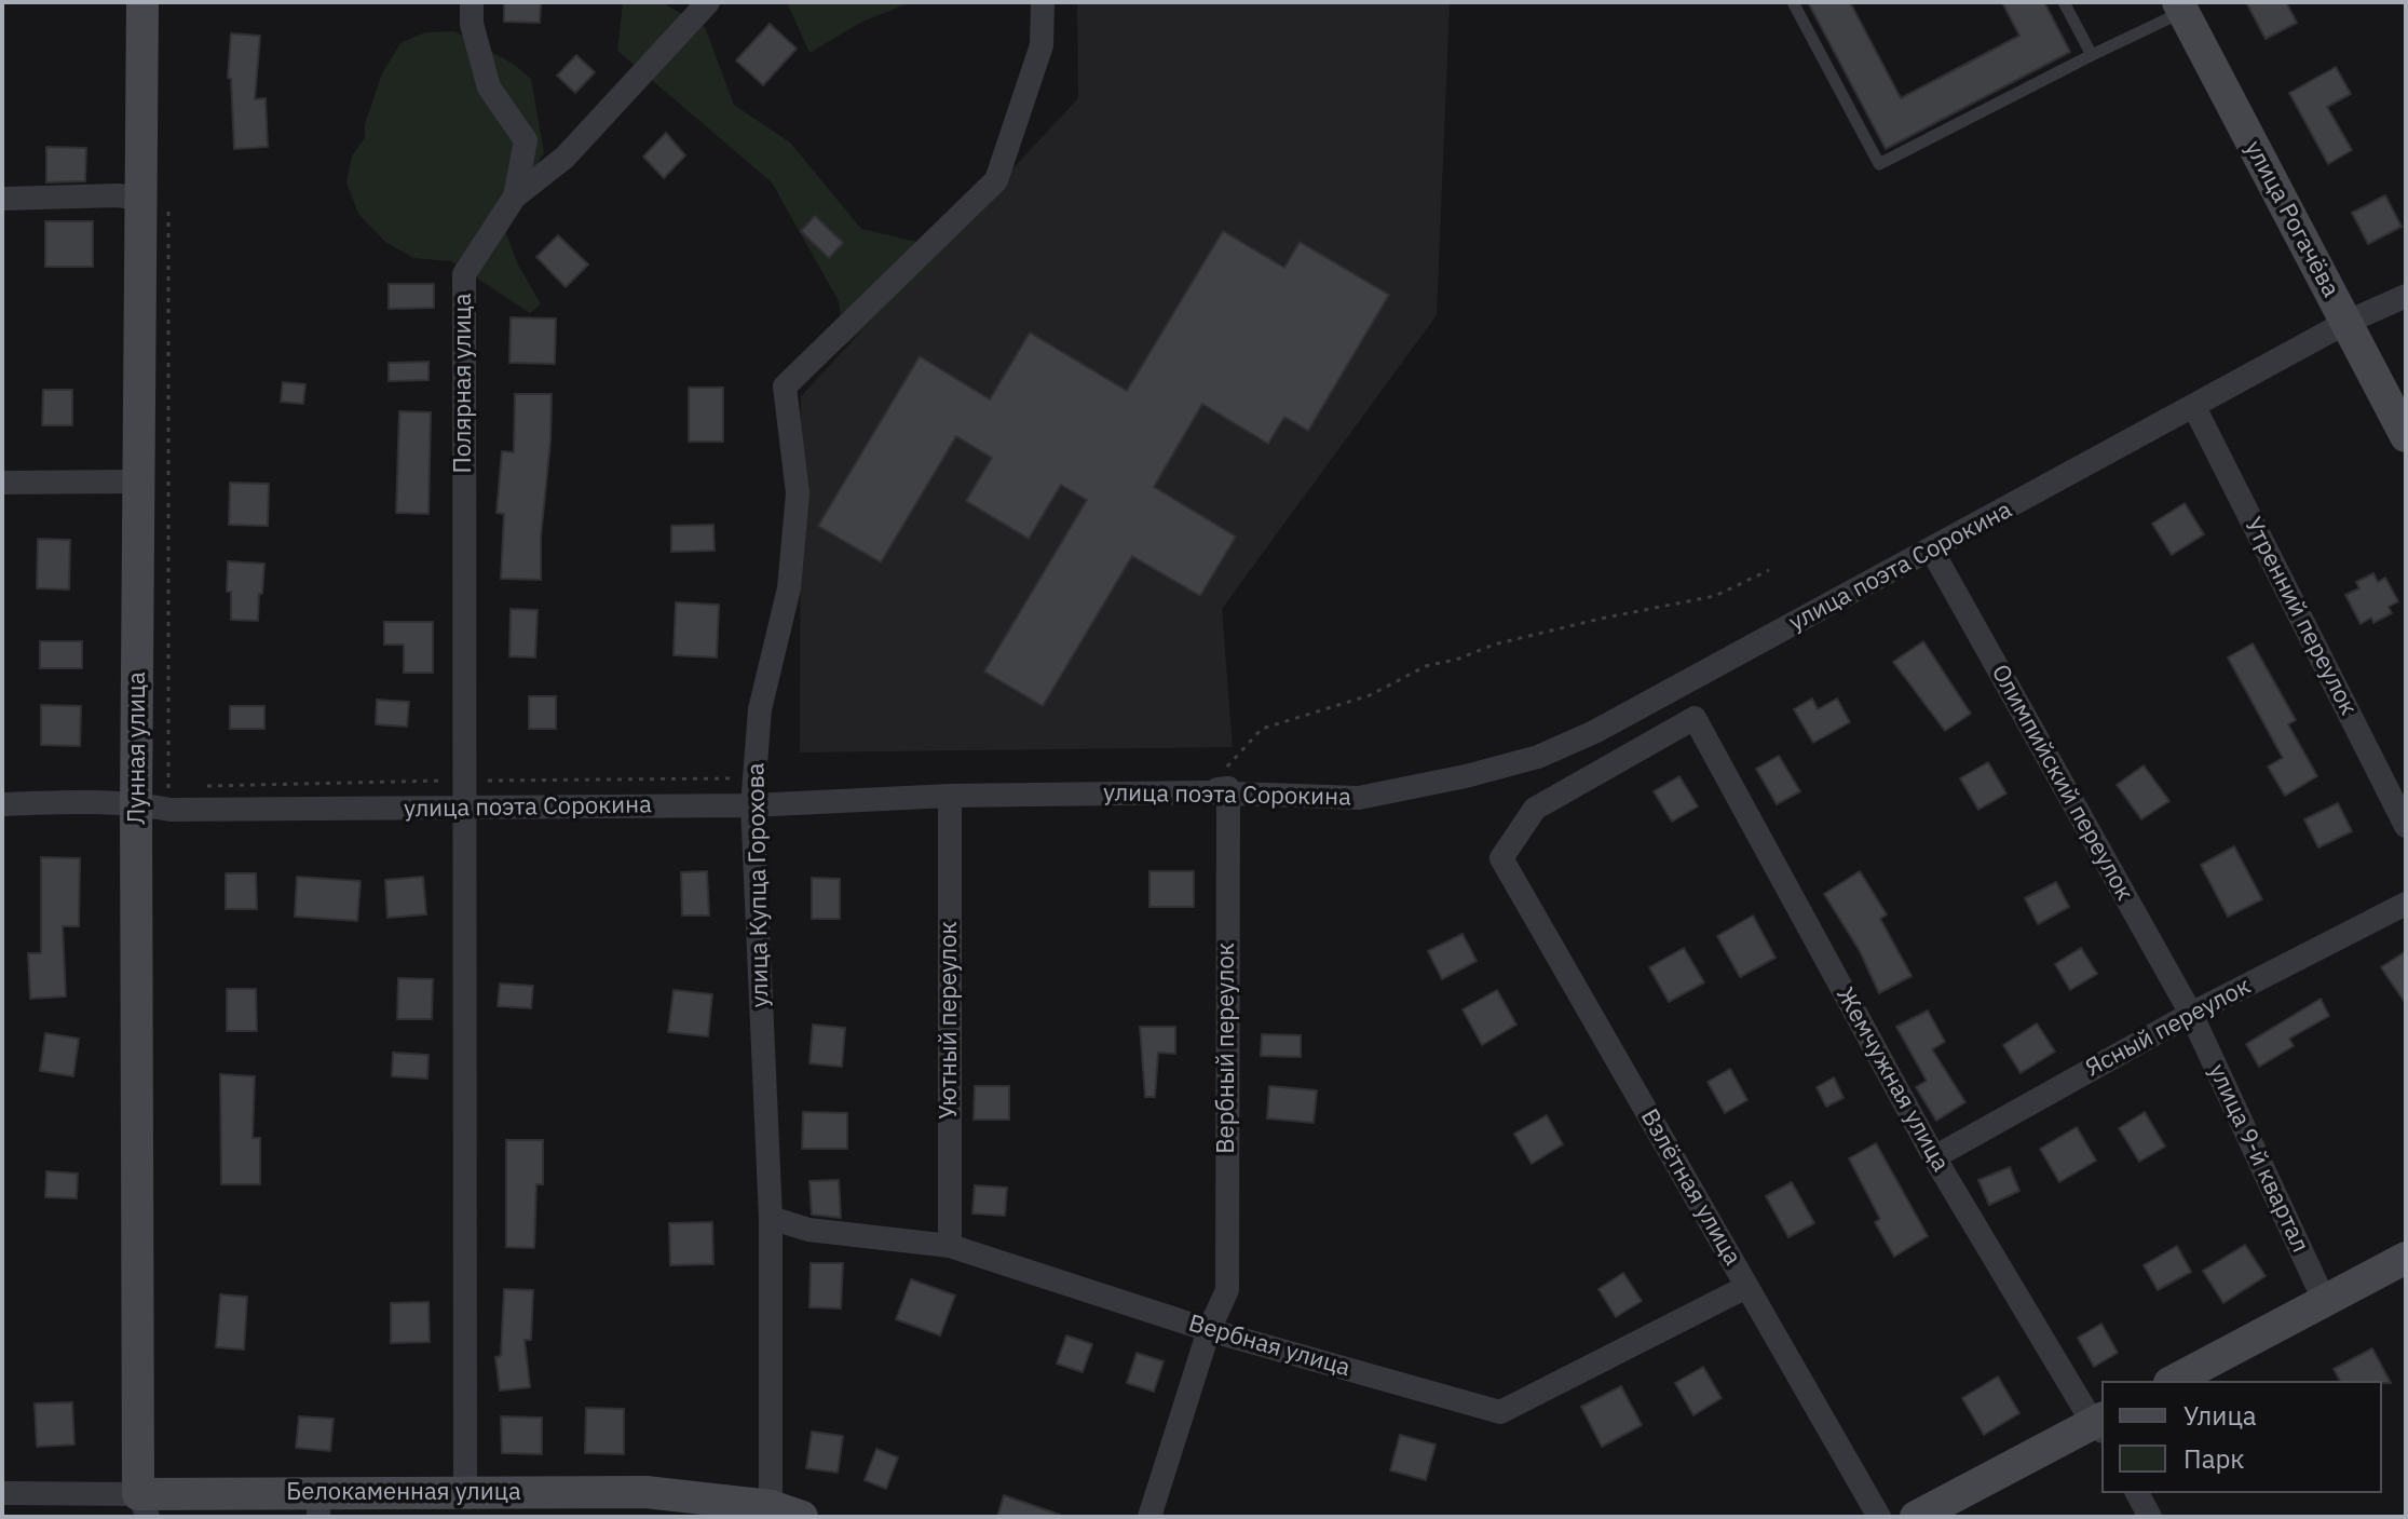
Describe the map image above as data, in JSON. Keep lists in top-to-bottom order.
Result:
{
  "streets": {
    "street": [
      "улица Рогачёва",
      "Полярная улица",
      "улица поэта Сорокина",
      "Утренний переулок",
      "Лунная улица",
      "Олимпийский переулок",
      "улица Купца Горохова",
      "Уютный переулок",
      "Ясный переулок",
      "Вербный переулок",
      "Жемчужная улица",
      "улица 9-й квартал",
      "Взлётная улица",
      "Вербная улица",
      "Белокаменная улица"
    ]
  },
  "crossings": [
    ["улица Рогачёва", "улица поэта Сорокина"],
    ["Полярная улица", "улица поэта Сорокина"],
    ["Полярная улица", "Белокаменная улица"],
    ["улица поэта Сорокина", "Утренний переулок"],
    ["улица поэта Сорокина", "Лунная улица"],
    ["улица поэта Сорокина", "Олимпийский переулок"],
    ["улица поэта Сорокина", "улица Купца Горохова"],
    ["улица поэта Сорокина", "Уютный переулок"],
    ["улица поэта Сорокина", "Вербный переулок"],
    ["Лунная улица", "Белокаменная улица"],
    ["Олимпийский переулок", "Ясный переулок"],
    ["Олимпийский переулок", "улица 9-й квартал"],
    ["улица Купца Горохова", "Вербная улица"],
    ["улица Купца Горохова", "Белокаменная улица"],
    ["Уютный переулок", "Вербная улица"],
    ["Ясный переулок", "Жемчужная улица"],
    ["Ясный переулок", "улица 9-й квартал"],
    ["Вербный переулок", "Вербная улица"],
    ["Жемчужная улица", "Взлётная улица"],
    ["Взлётная улица", "Вербная улица"]
  ],
  "legend": ["Улица", "Парк"]
}
